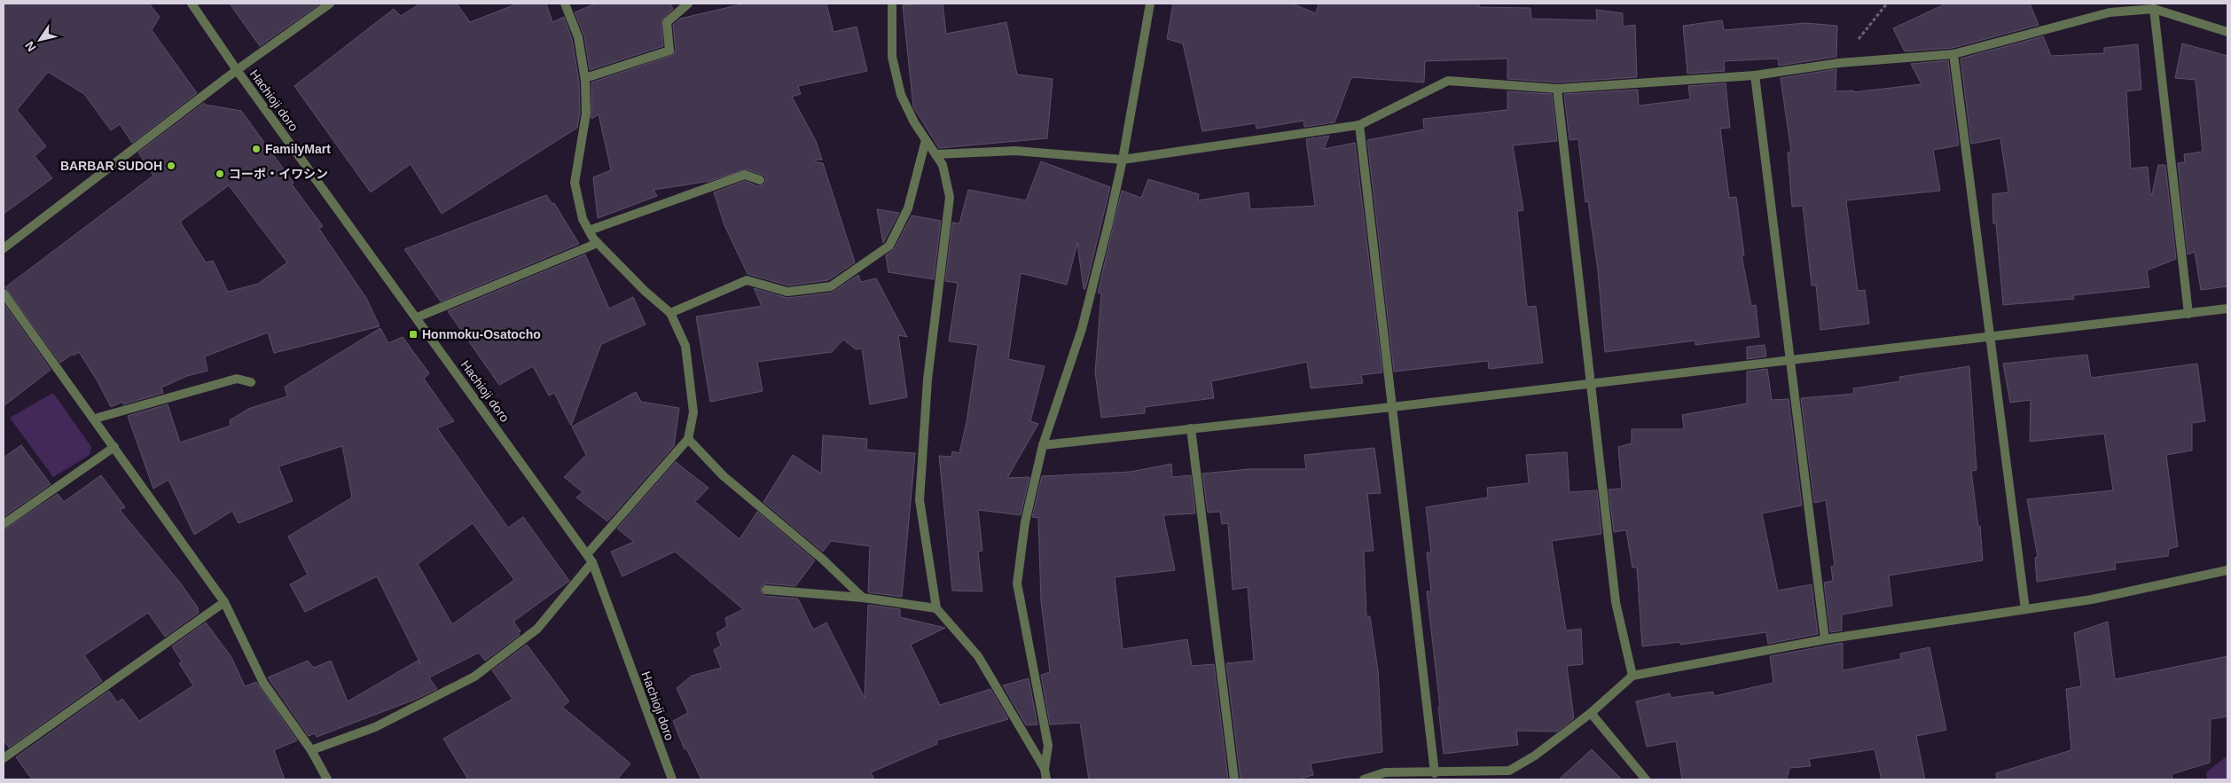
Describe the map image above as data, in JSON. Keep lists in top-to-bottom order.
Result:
{
  "streets": {
    "street": ["Hachioji doro"]
  },
  "places": {
    "other": ["FamilyMart", "BARBAR SUDOH", "コーポ・イワシン"],
    "transit": ["Honmoku-Osatocho"]
  },
  "north": "bottom left"
}
